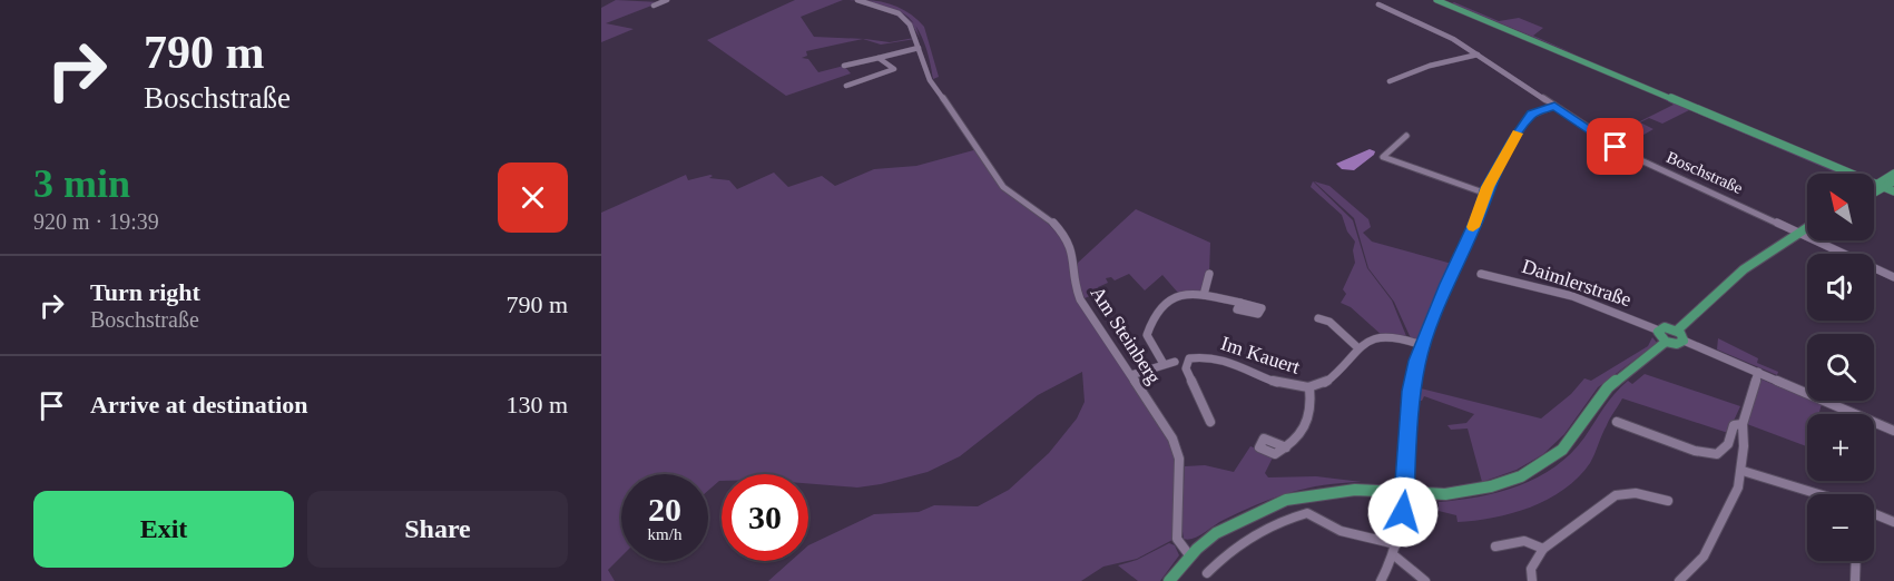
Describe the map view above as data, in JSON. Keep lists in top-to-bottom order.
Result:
{
  "streets": {
    "street": [
      "Boschstraße",
      "Daimlerstraße",
      "Am Steinberg",
      "Im Kauert"
    ]
  },
  "north": "top left",
  "page": {
    "turn": ["790 m", "Boschstraße"],
    "heading": ["3 min", "920 m · 19:39"],
    "map_buttons": ["+", "−"],
    "list": [
      {
        "name": "Turn right",
        "note": "Boschstraße",
        "value": "790 m"
      },
      {
        "name": "Arrive at destination",
        "value": "130 m"
      }
    ],
    "speed": "20 km/h",
    "limit": "30",
    "buttons": ["Exit", "Share"]
  }
}
